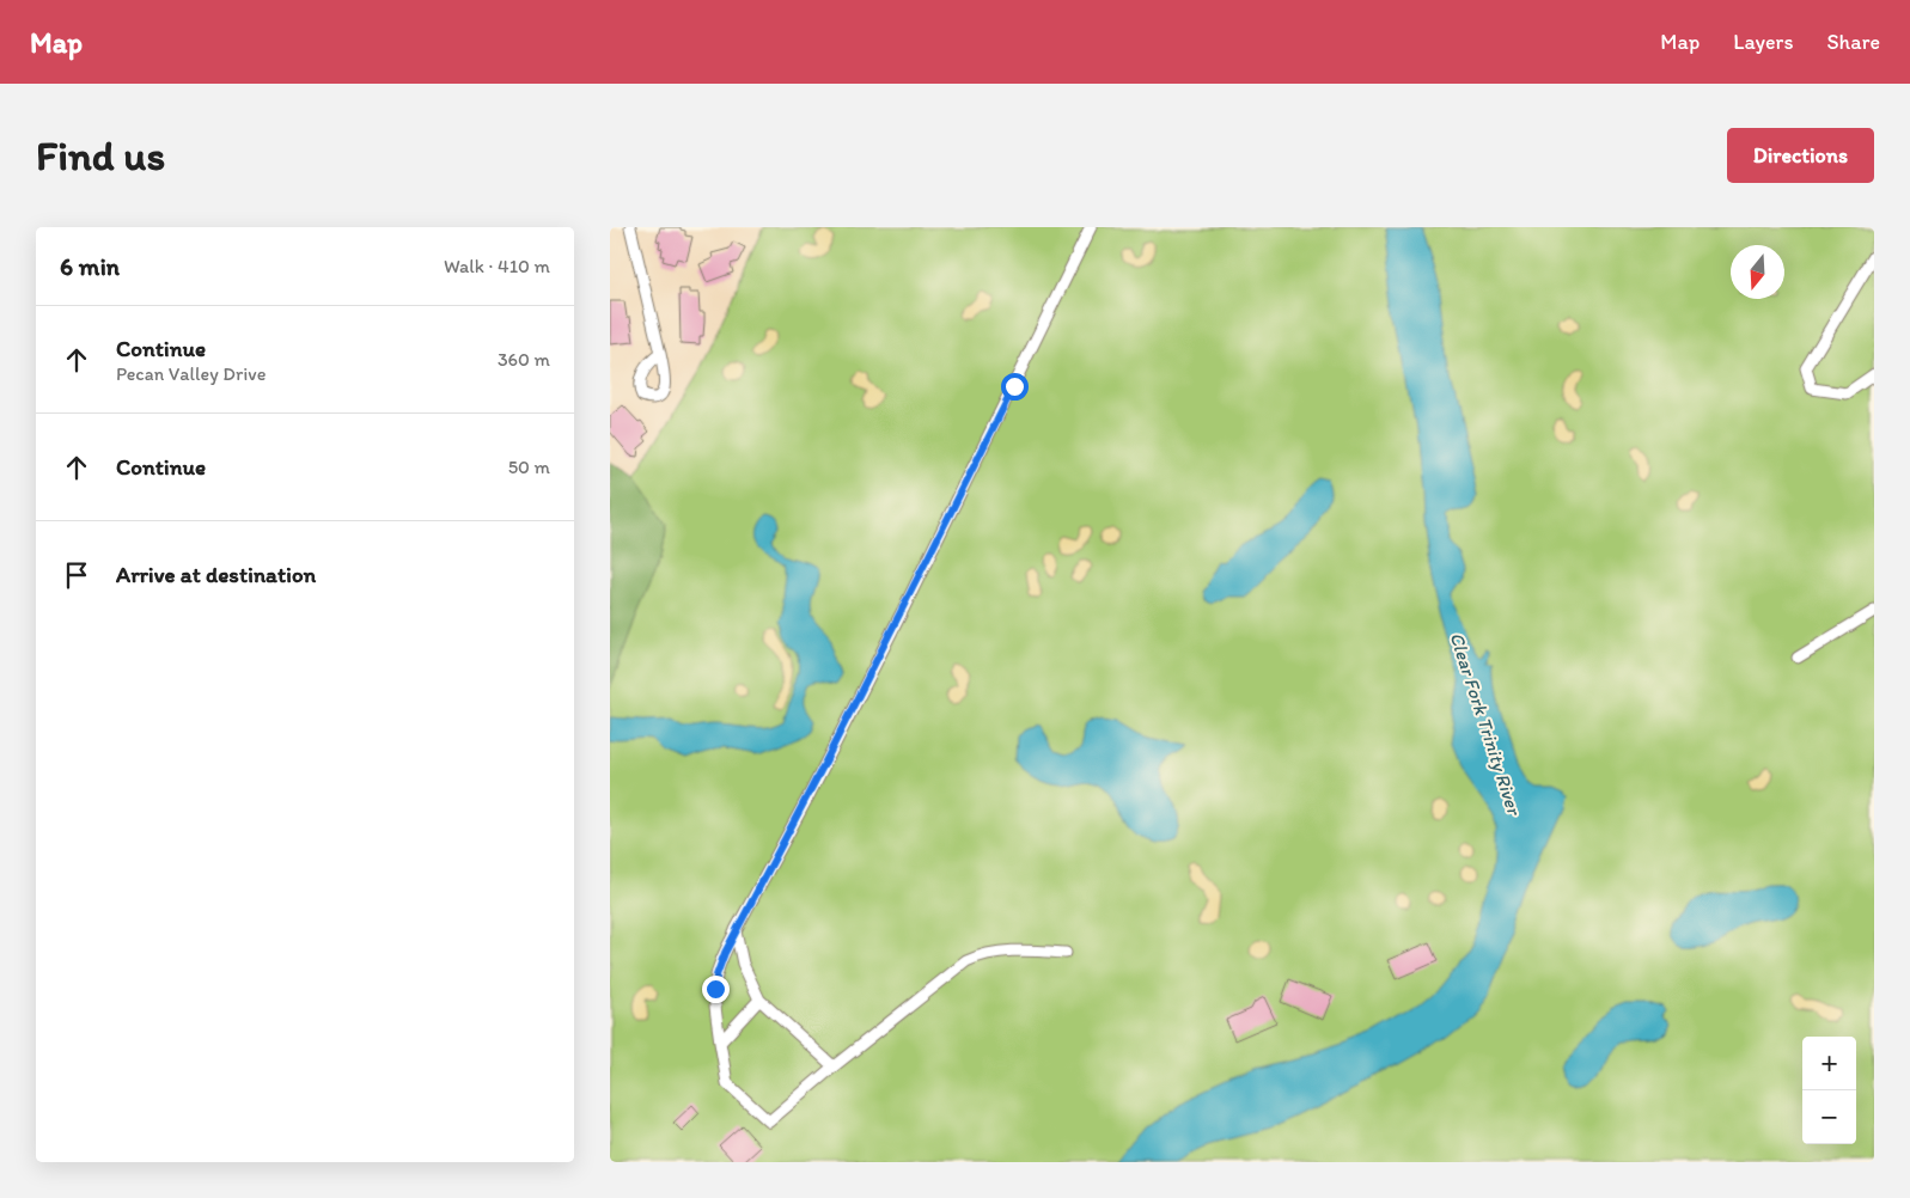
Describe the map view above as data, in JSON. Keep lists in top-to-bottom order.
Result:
{
  "water": ["Clear Fork Trinity River"],
  "north": "bottom",
  "page": {
    "header": "Map",
    "nav": ["Map", "Layers", "Share"],
    "buttons": "Directions",
    "title": "Find us",
    "heading": ["6 min", "Walk · 410 m"],
    "list": [
      ["Continue", "Pecan Valley Drive", "360 m"],
      ["Continue", "50 m"],
      "Arrive at destination"
    ],
    "map_buttons": ["+", "−"]
  }
}
